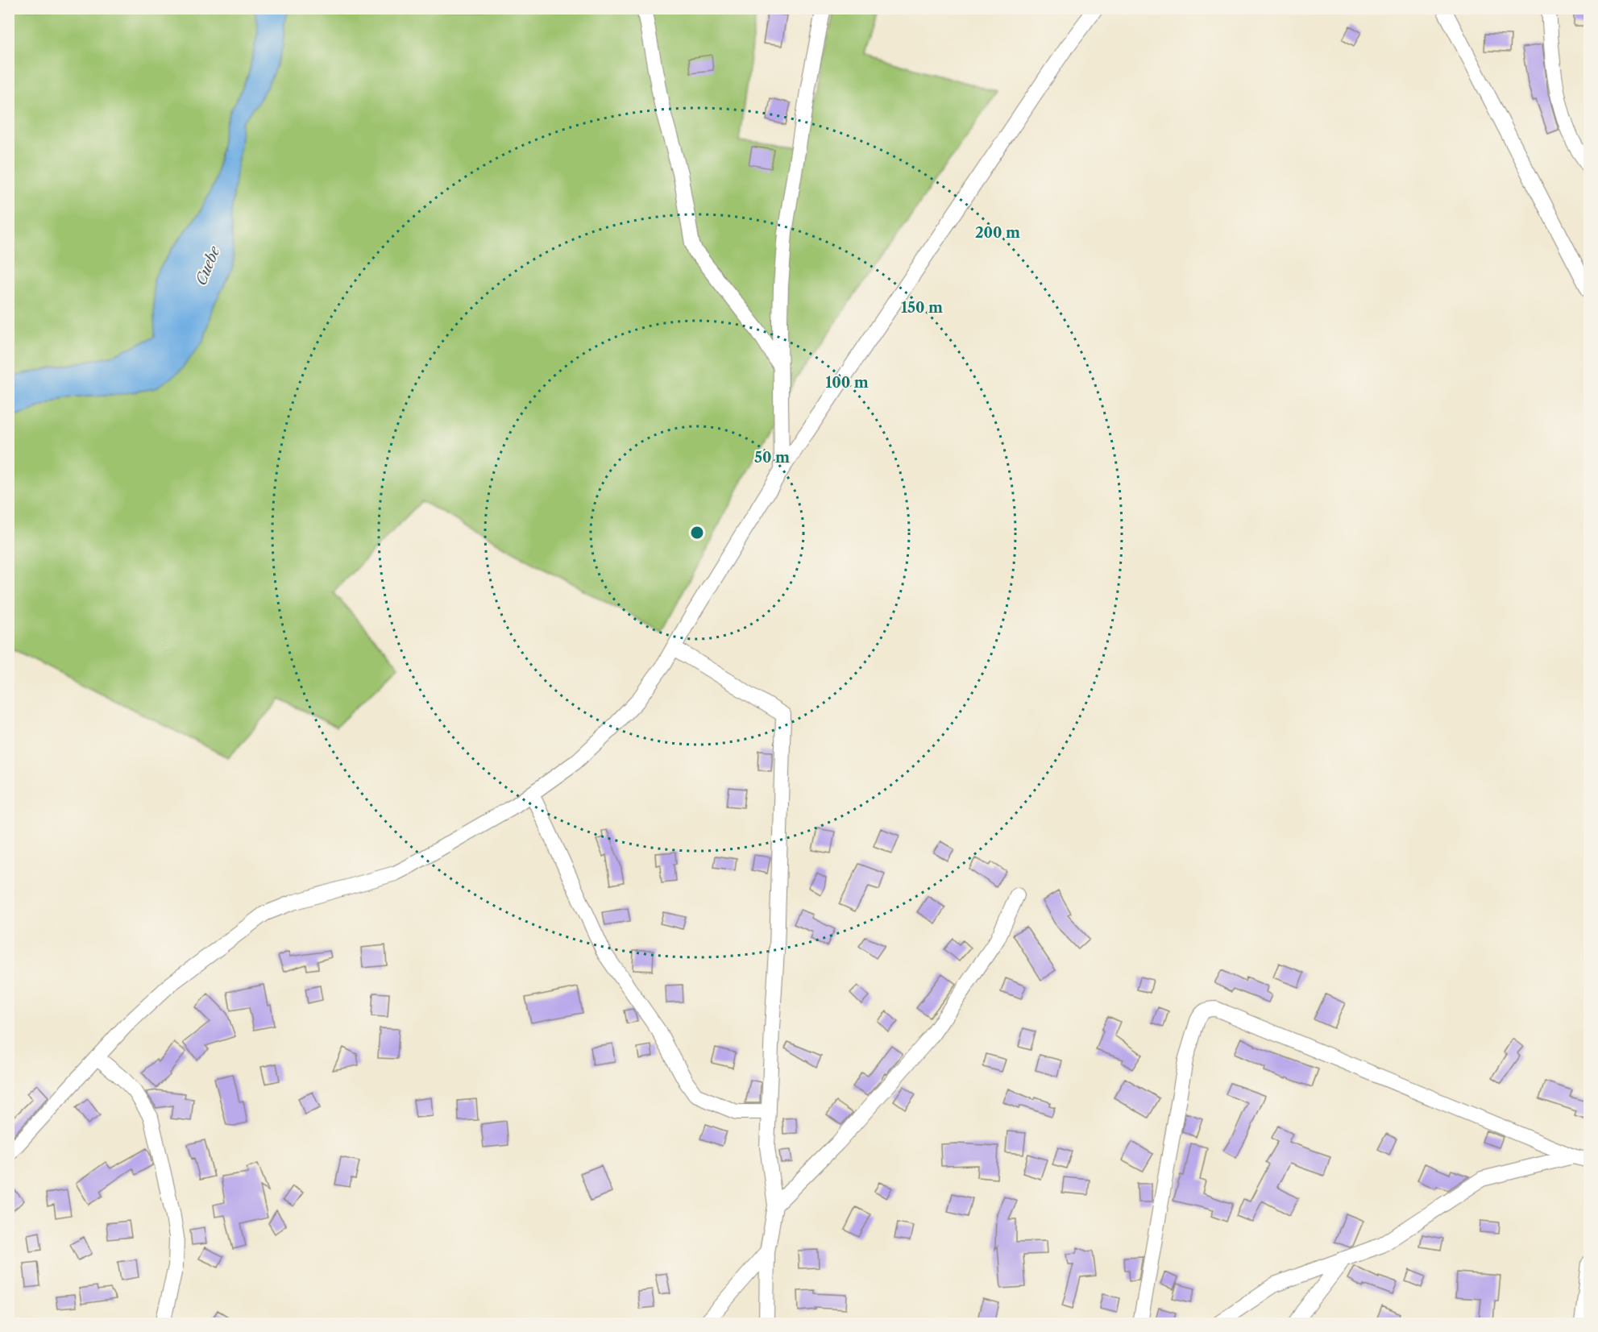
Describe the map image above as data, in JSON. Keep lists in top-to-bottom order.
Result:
{
  "water": ["Cuebe"],
  "rings": [
    "200 m",
    "150 m",
    "100 m",
    "50 m"
  ]
}
